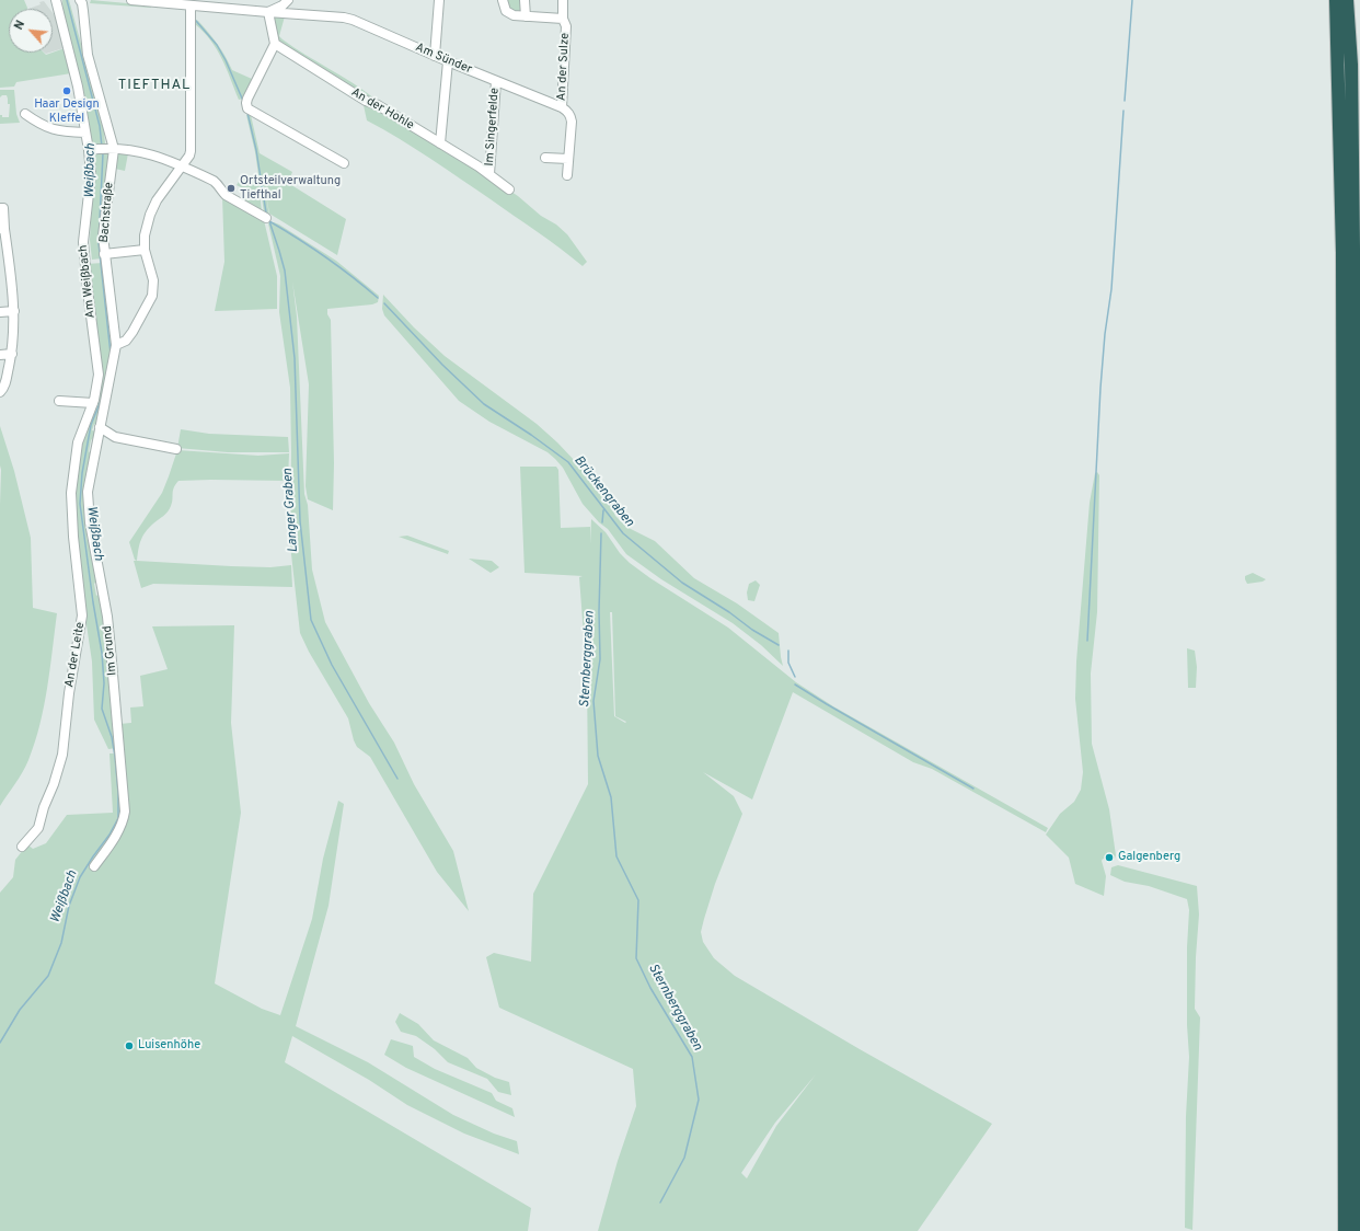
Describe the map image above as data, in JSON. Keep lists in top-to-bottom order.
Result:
{
  "streets": {
    "street": [
      "Am Sünder",
      "An der Sulze",
      "An der Hohle",
      "Im Singerfelde",
      "Bachstraße",
      "Am Weißbach",
      "Im Grund",
      "An der Leite"
    ]
  },
  "crossings": [
    ["Am Sünder", "An der Sulze"],
    ["Am Sünder", "Im Singerfelde"],
    ["An der Hohle", "Im Singerfelde"],
    ["Bachstraße", "Im Grund"],
    ["Am Weißbach", "An der Leite"]
  ],
  "districts": ["TIEFTHAL"],
  "water": [
    "Weißbach",
    "Brückengraben",
    "Langer Graben",
    "Sternberggraben"
  ],
  "places": [
    "Haar Design Kleffel",
    "Ortsteilverwaltung Tiefthal",
    "Galgenberg",
    "Luisenhöhe"
  ],
  "north": "top left"
}
